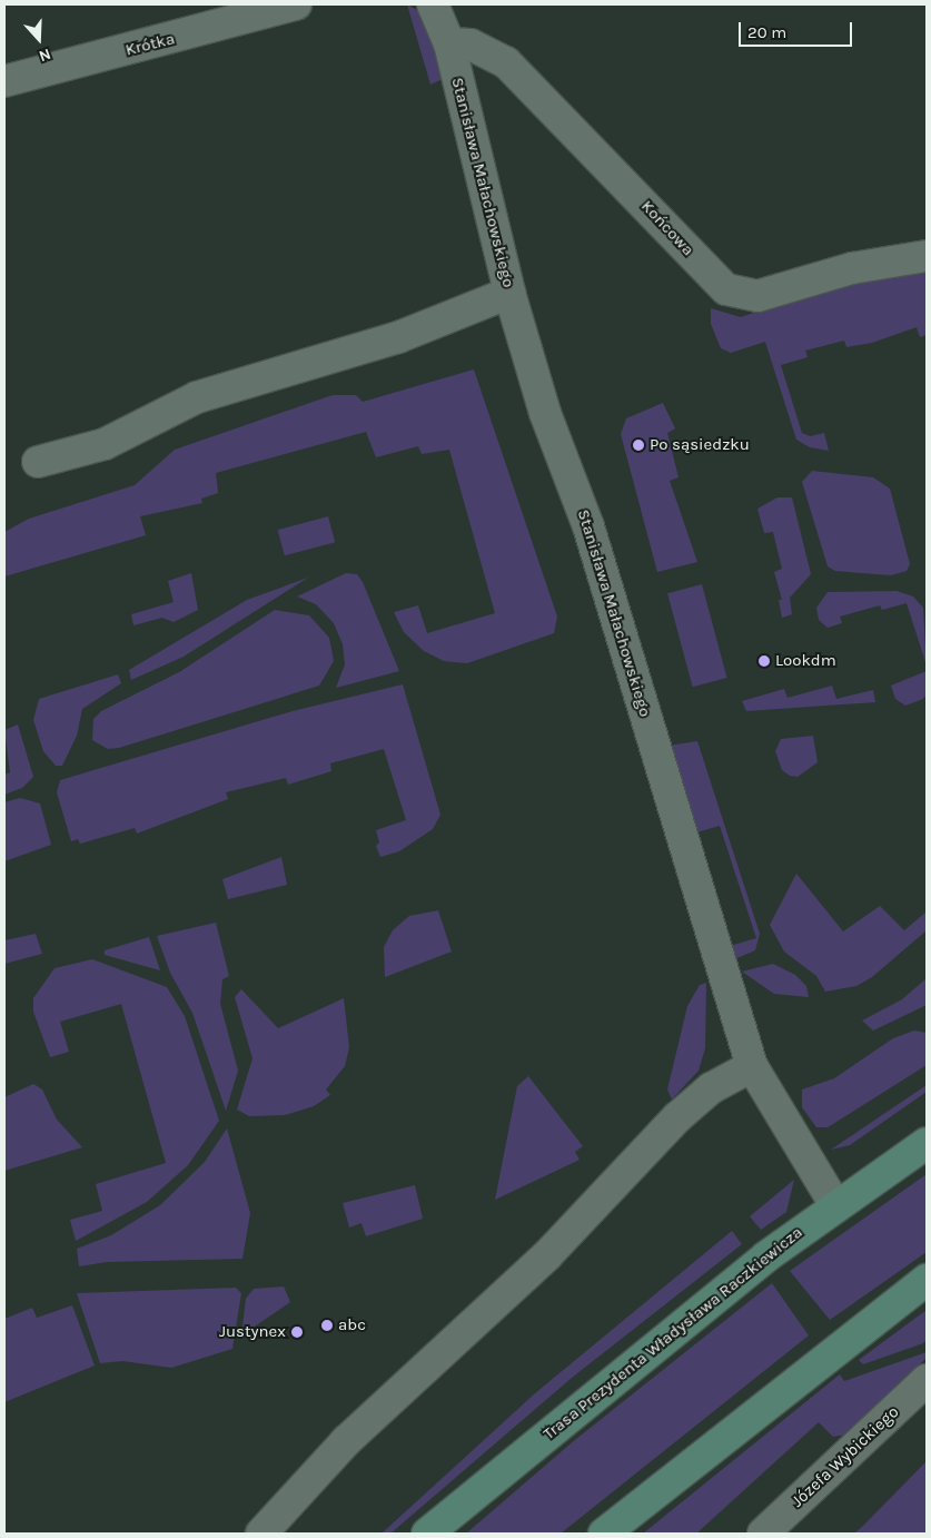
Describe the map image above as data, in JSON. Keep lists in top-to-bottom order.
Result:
{
  "streets": {
    "main road": ["Trasa Prezydenta Władysława Raczkiewicza"],
    "street": [
      "Krótka",
      "Stanisława Małachowskiego",
      "Końcowa",
      "Józefa Wybickiego"
    ]
  },
  "crossings": [
    ["Stanisława Małachowskiego", "Końcowa"],
    ["Stanisława Małachowskiego", "Trasa Prezydenta Władysława Raczkiewicza"]
  ],
  "places": [
    "Po sąsiedzku",
    "Lookdm",
    "abc",
    "Justynex"
  ],
  "scale_bar": "20 m",
  "north": "bottom"
}
